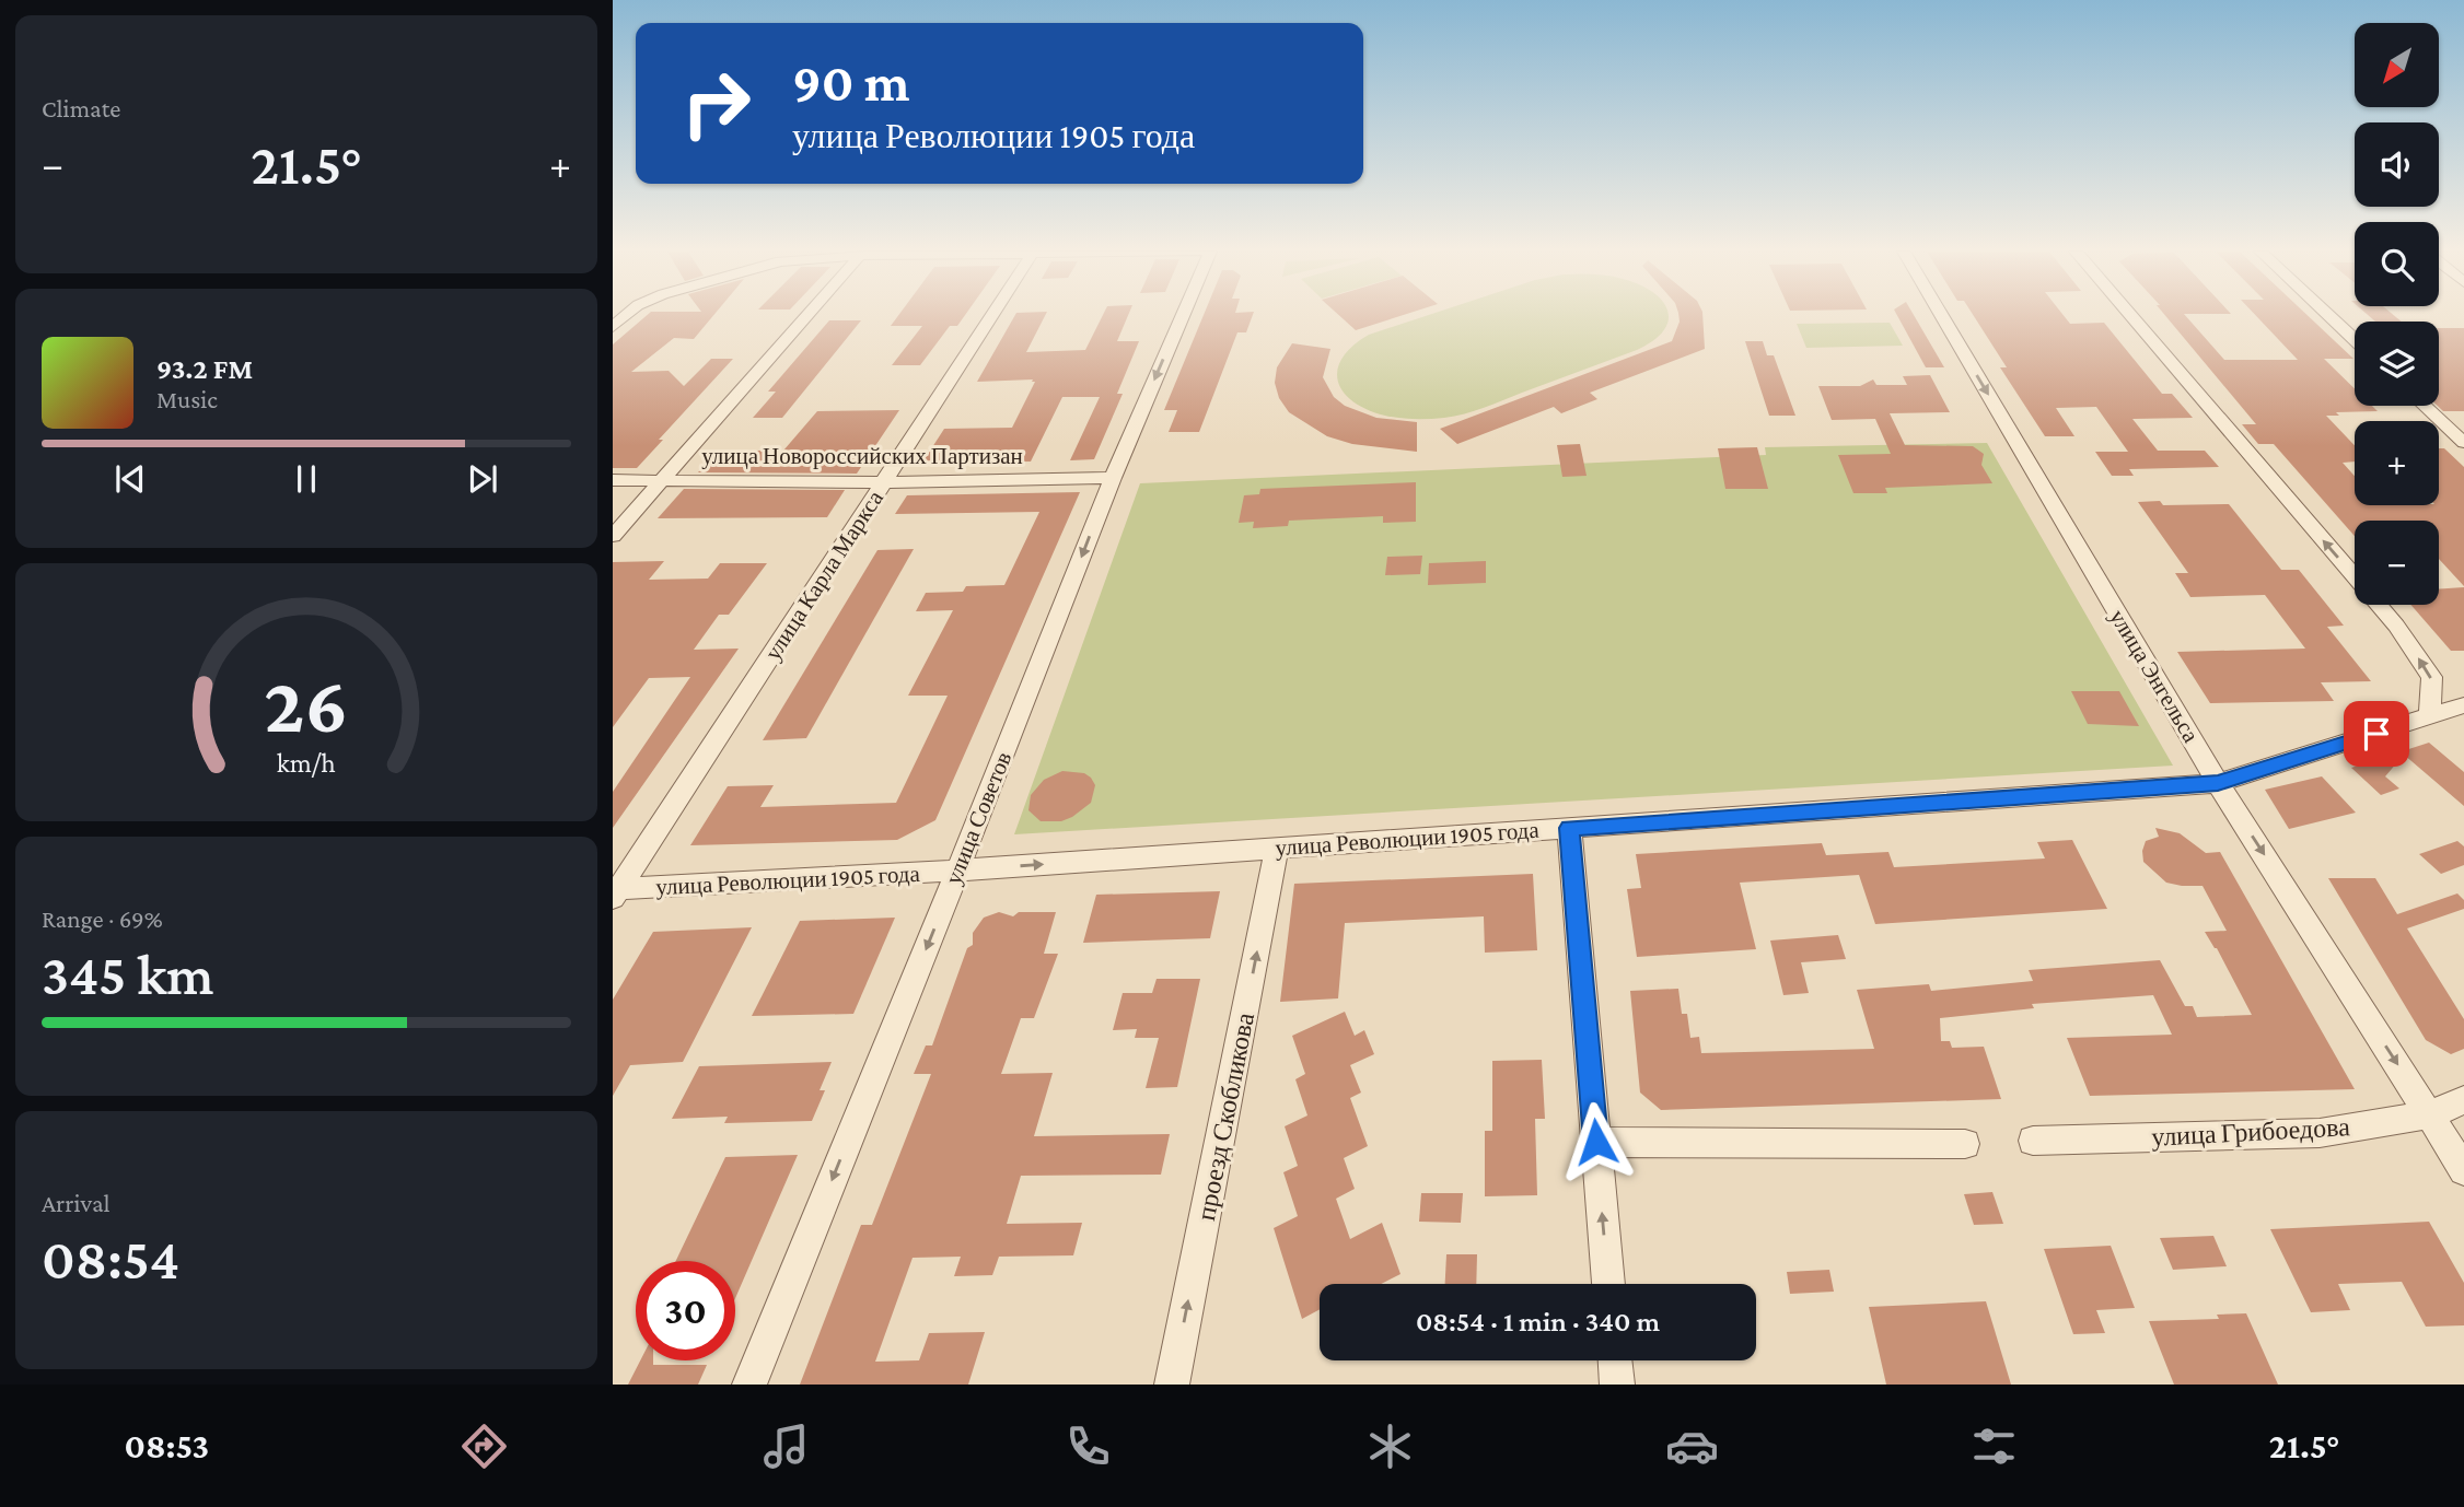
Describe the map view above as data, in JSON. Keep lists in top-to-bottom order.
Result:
{
  "streets": {
    "street": [
      "улица Новороссийских Партизан",
      "улица Карла Маркса",
      "улица Энгельса",
      "улица Советов",
      "улица Революции 1905 года",
      "проезд Скобликова",
      "улица Грибоедова"
    ]
  },
  "crossings": [
    ["улица Новороссийских Партизан", "улица Карла Маркса"],
    ["улица Новороссийских Партизан", "улица Советов"],
    ["улица Карла Маркса", "улица Революции 1905 года"],
    ["улица Энгельса", "улица Революции 1905 года"],
    ["улица Энгельса", "улица Грибоедова"],
    ["улица Советов", "улица Революции 1905 года"],
    ["улица Революции 1905 года", "проезд Скобликова"]
  ],
  "one_way": ["улица Энгельса", "улица Советов", "проезд Скобликова"],
  "north": "bottom left",
  "page": {
    "tile": [
      "Climate",
      ["Range · 69%", "345 km"],
      ["Arrival", "08:54"]
    ],
    "map_buttons": ["+", "−"],
    "turn": ["90 m", "улица Революции 1905 года"],
    "heat": ["−", "21.5°", "+"],
    "song": ["93.2 FM", "Music"],
    "limit": "30",
    "trip": "08:54 · 1 min · 340 m",
    "tabs": ["08:53", "21.5°"],
    "gauge": ["26", "km/h"]
  }
}
